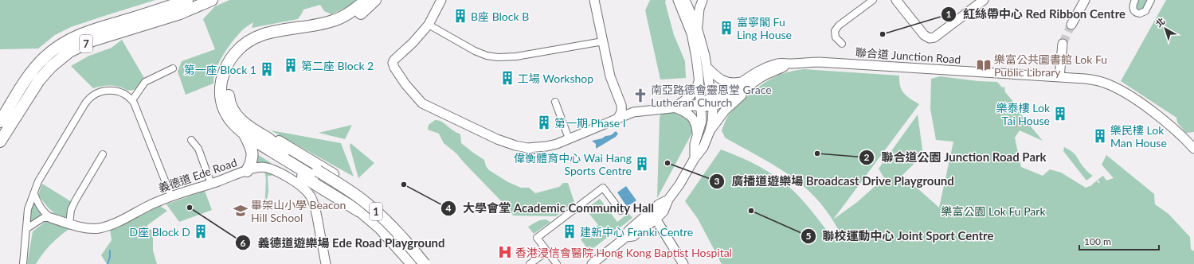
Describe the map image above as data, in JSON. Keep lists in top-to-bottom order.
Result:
{
  "streets": {
    "highway": ["7", "1"],
    "main road": ["聯合道 Junction Road", "義德道 Ede Road"]
  },
  "parks": ["樂富公園 Lok Fu Park"],
  "places": {
    "building": [
      "B座 Block B",
      "富寧閣 Fu Ling House",
      "第二座 Block 2",
      "第一座 Block 1",
      "工場 Workshop",
      "樂泰樓 Lok Tai House",
      "第一期 Phase I",
      "樂民樓 Lok Man House",
      "偉衡體育中心 Wai Hang Sports Centre",
      "D座 Block D",
      "建新中心 Franki Centre"
    ],
    "other": [
      "紅絲帶中心 Red Ribbon Centre",
      "聯合道公園 Junction Road Park",
      "廣播道遊樂場 Broadcast Drive Playground",
      "大學會堂 Academic Community Hall",
      "義德道遊樂場 Ede Road Playground",
      "聯校運動中心 Joint Sport Centre"
    ],
    "library": ["樂富公共圖書館 Lok Fu Public Library"],
    "church": ["南亞路德會靈恩堂 Grace Lutheran Church"],
    "school or university": ["畢架山小學 Beacon Hill School"],
    "hospital": ["香港浸信會醫院 Hong Kong Baptist Hospital"]
  },
  "scale_bar": "100 m",
  "north": "top left"
}
